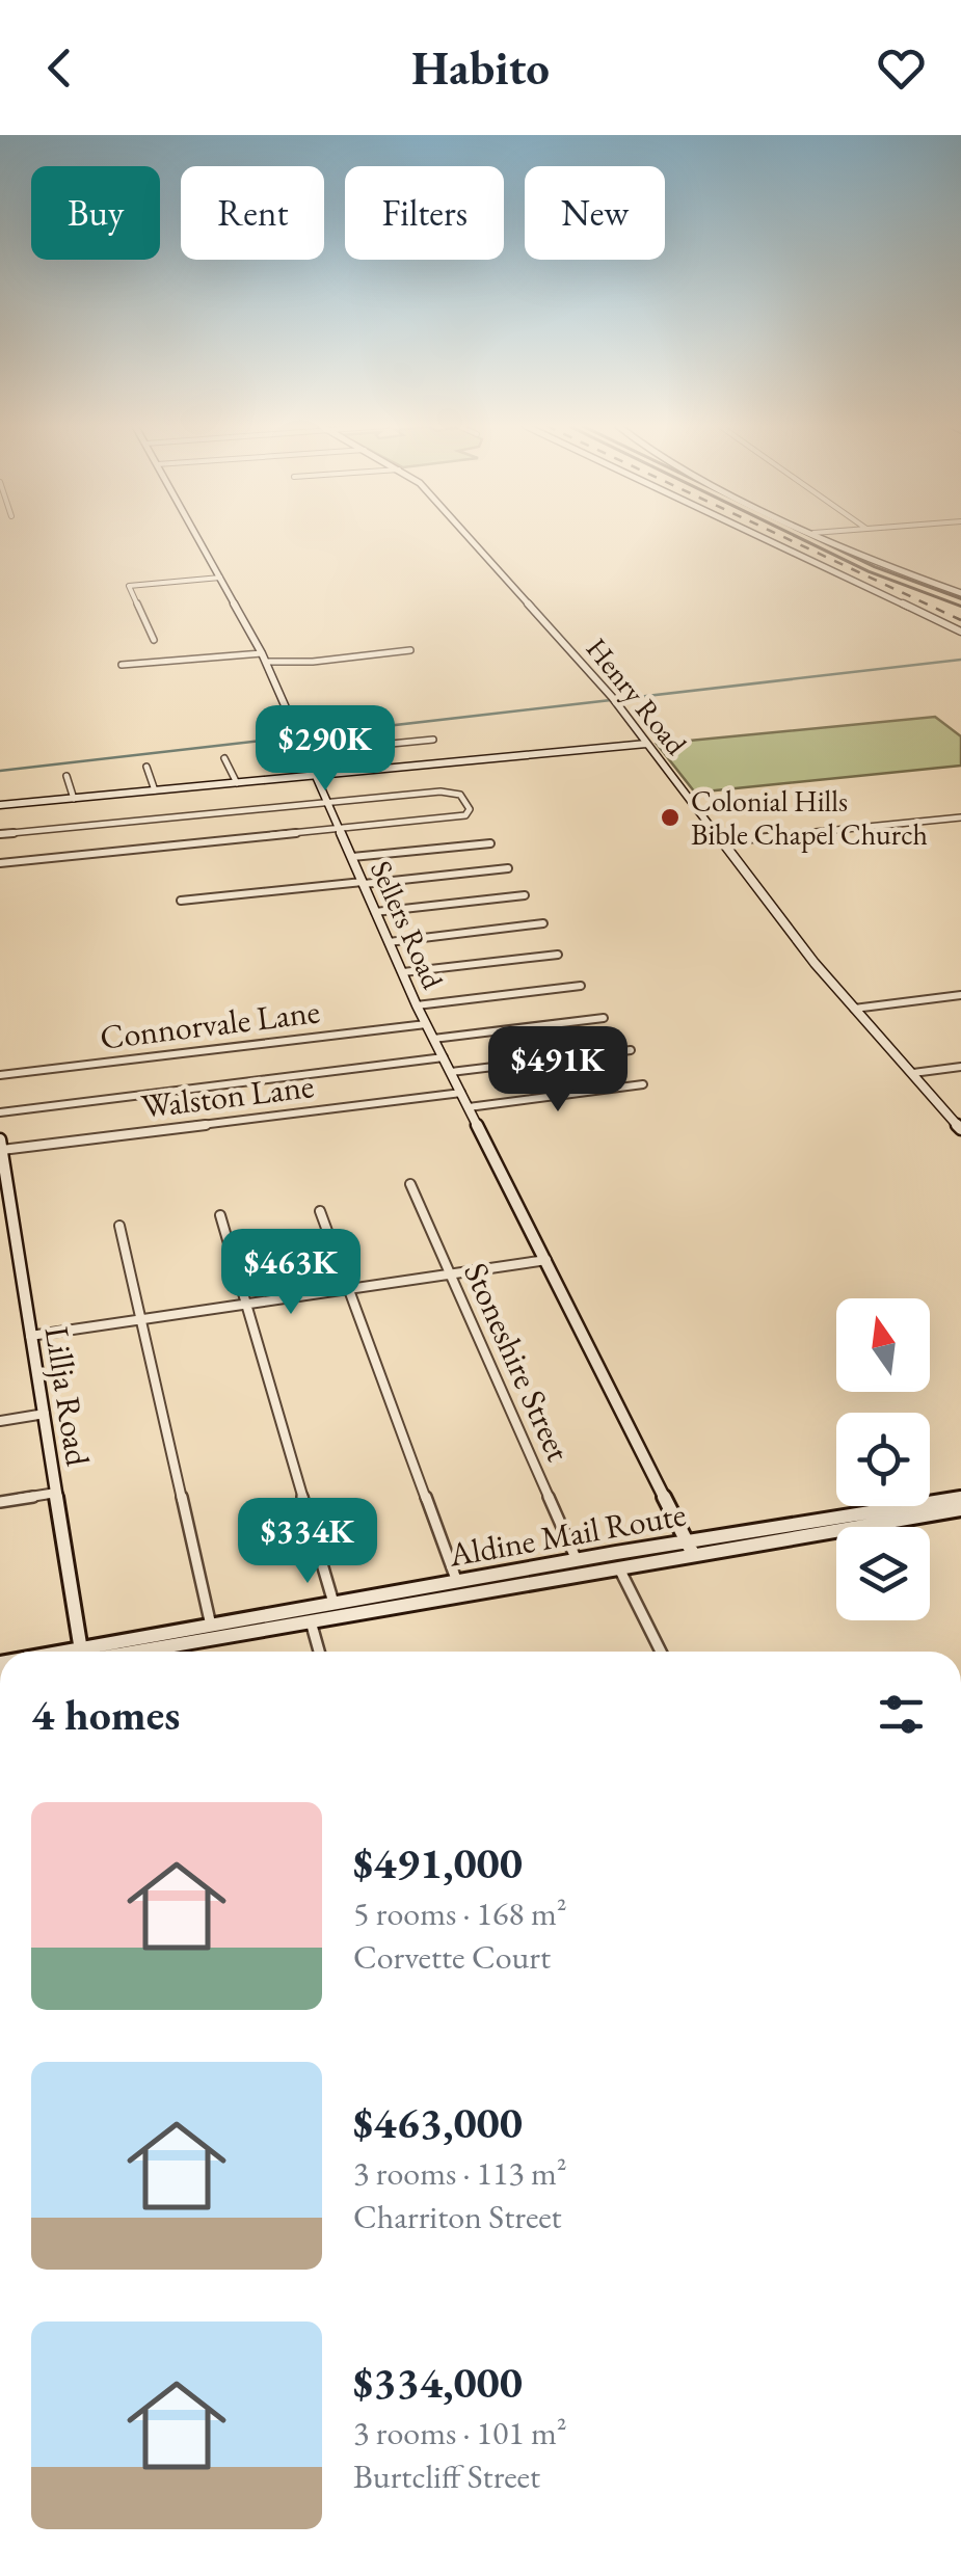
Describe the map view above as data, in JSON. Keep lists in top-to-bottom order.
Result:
{
  "streets": {
    "street": [
      "Henry Road",
      "Sellers Road",
      "Connorvale Lane",
      "Walston Lane",
      "Stoneshire Street",
      "Lillja Road",
      "Aldine Mail Route"
    ]
  },
  "crossings": [
    ["Sellers Road", "Connorvale Lane"],
    ["Sellers Road", "Walston Lane"],
    ["Sellers Road", "Aldine Mail Route"],
    ["Walston Lane", "Lillja Road"],
    ["Stoneshire Street", "Aldine Mail Route"]
  ],
  "places": ["Colonial Hills Bible Chapel Church"],
  "north": "top",
  "page": {
    "header": "Habito",
    "chip": [
      "Buy",
      "Rent",
      "Filters",
      "New"
    ],
    "price": [
      "$290K",
      "$491K",
      "$463K",
      "$334K"
    ],
    "heading": "4 homes",
    "list": [
      {
        "name": "$491,000",
        "note": "5 rooms · 168 m² · Corvette Court"
      },
      {
        "name": "$463,000",
        "note": "3 rooms · 113 m² · Charriton Street"
      },
      {
        "name": "$334,000",
        "note": "3 rooms · 101 m² · Burtcliff Street"
      }
    ]
  }
}
